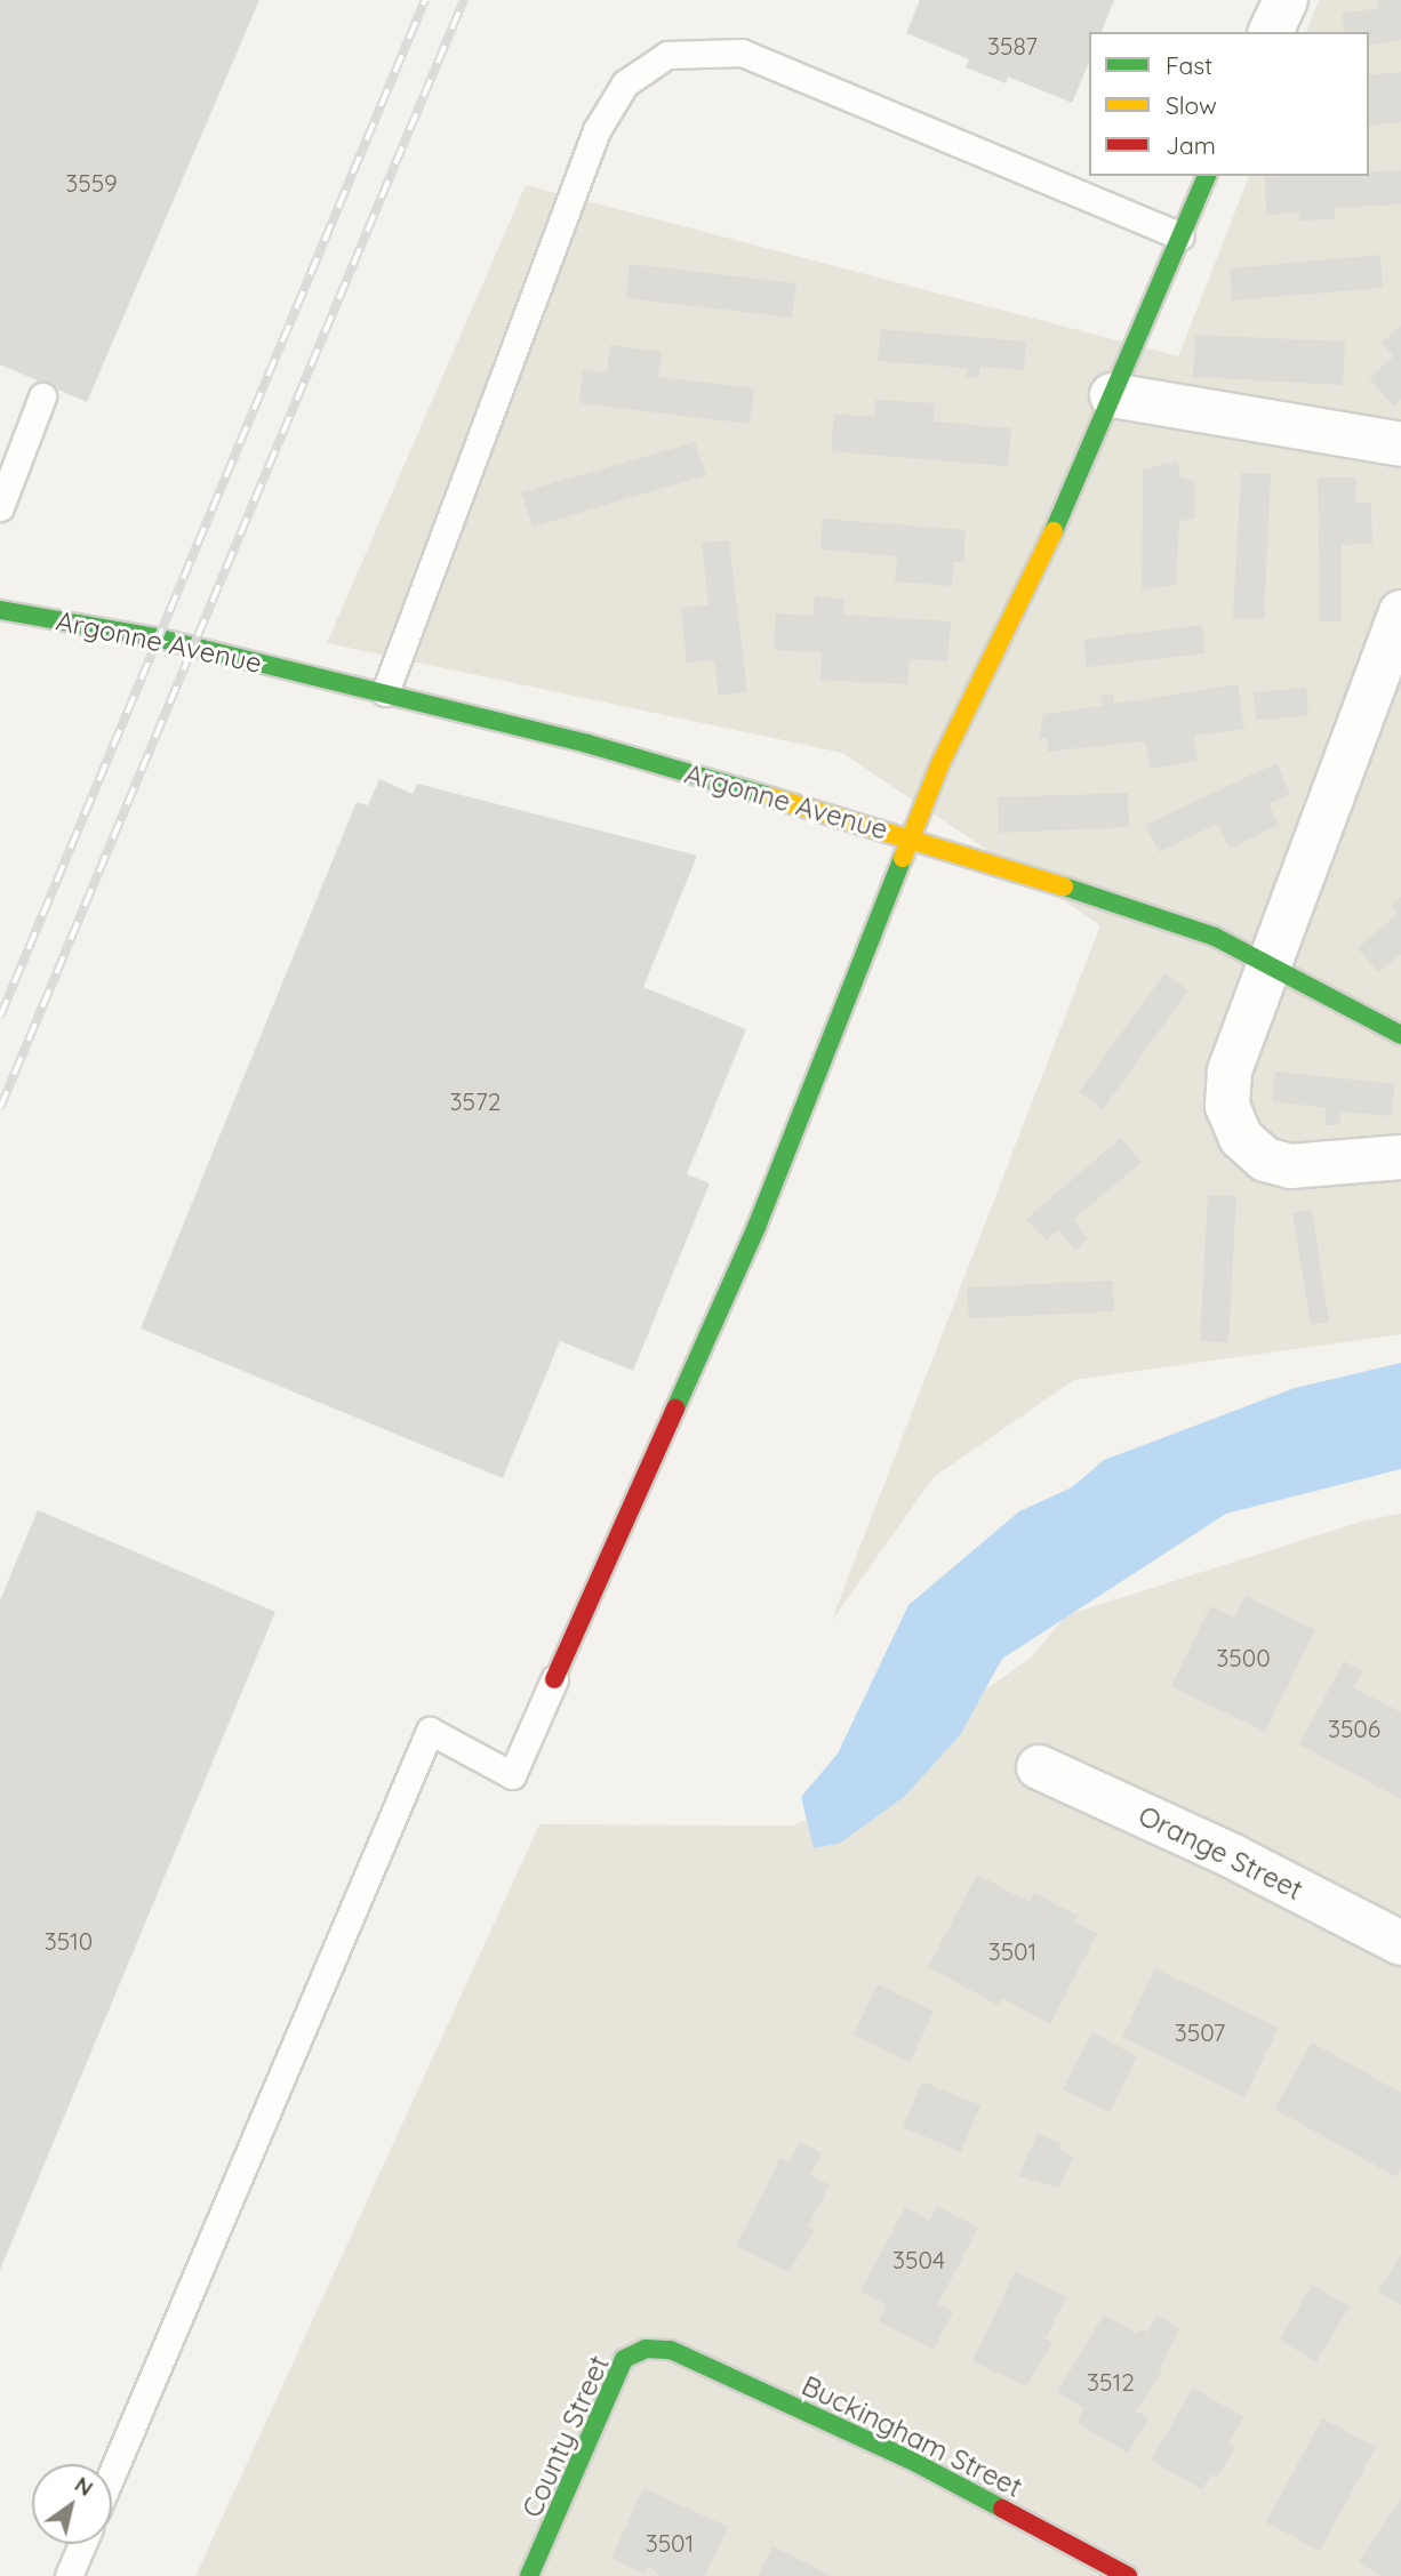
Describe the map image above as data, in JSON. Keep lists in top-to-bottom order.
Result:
{
  "streets": {
    "street": [
      "Argonne Avenue",
      "Orange Street",
      "County Street",
      "Buckingham Street"
    ]
  },
  "crossings": [
    ["County Street", "Buckingham Street"]
  ],
  "house_numbers": [
    "3587",
    "3559",
    "3572",
    "3500",
    "3506",
    "3510",
    "3501",
    "3507",
    "3504",
    "3512",
    "3501"
  ],
  "legend": ["Fast", "Slow", "Jam"],
  "north": "top right"
}
